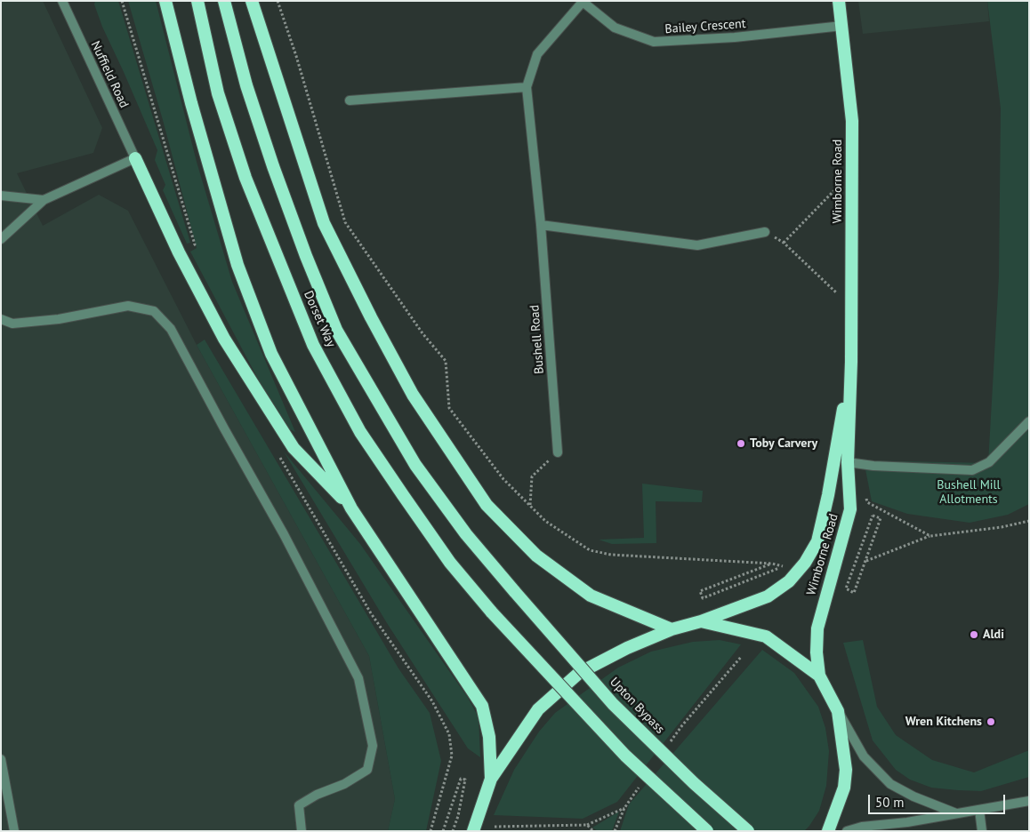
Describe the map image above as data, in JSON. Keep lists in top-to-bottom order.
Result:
{
  "streets": {
    "highway": ["Wimborne Road", "Dorset Way", "Upton Bypass"],
    "street": ["Bailey Crescent", "Nuffield Road", "Bushell Road"]
  },
  "crossings": [
    ["Bailey Crescent", "Wimborne Road"],
    ["Bailey Crescent", "Bushell Road"],
    ["Dorset Way", "Upton Bypass"]
  ],
  "parks": ["Bushell Mill Allotments"],
  "places": ["Toby Carvery", "Aldi", "Wren Kitchens"],
  "scale_bar": "50 m"
}
